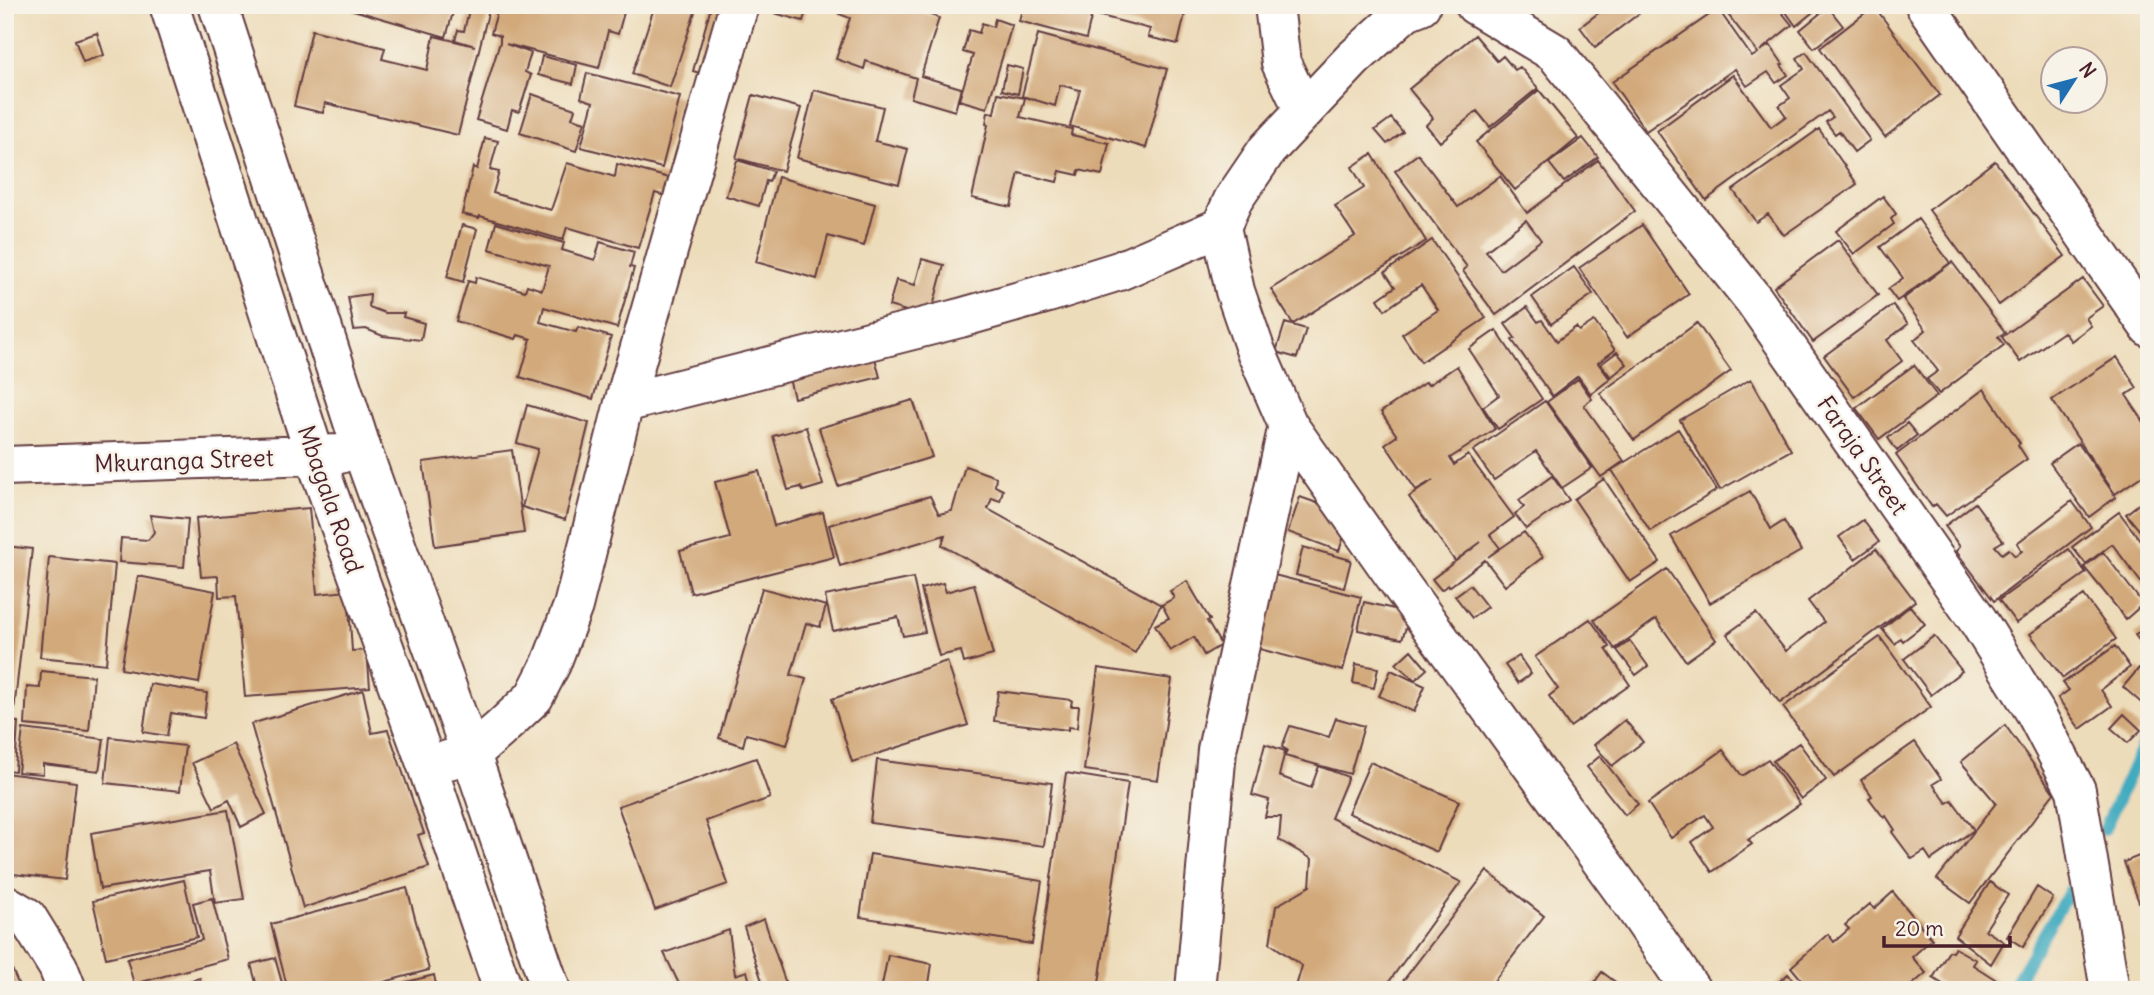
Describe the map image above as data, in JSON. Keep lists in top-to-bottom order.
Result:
{
  "streets": {
    "street": ["Faraja Street", "Mkuranga Street", "Mbagala Road"]
  },
  "crossings": [
    ["Mkuranga Street", "Mbagala Road"]
  ],
  "scale_bar": "20 m",
  "north": "top right"
}
